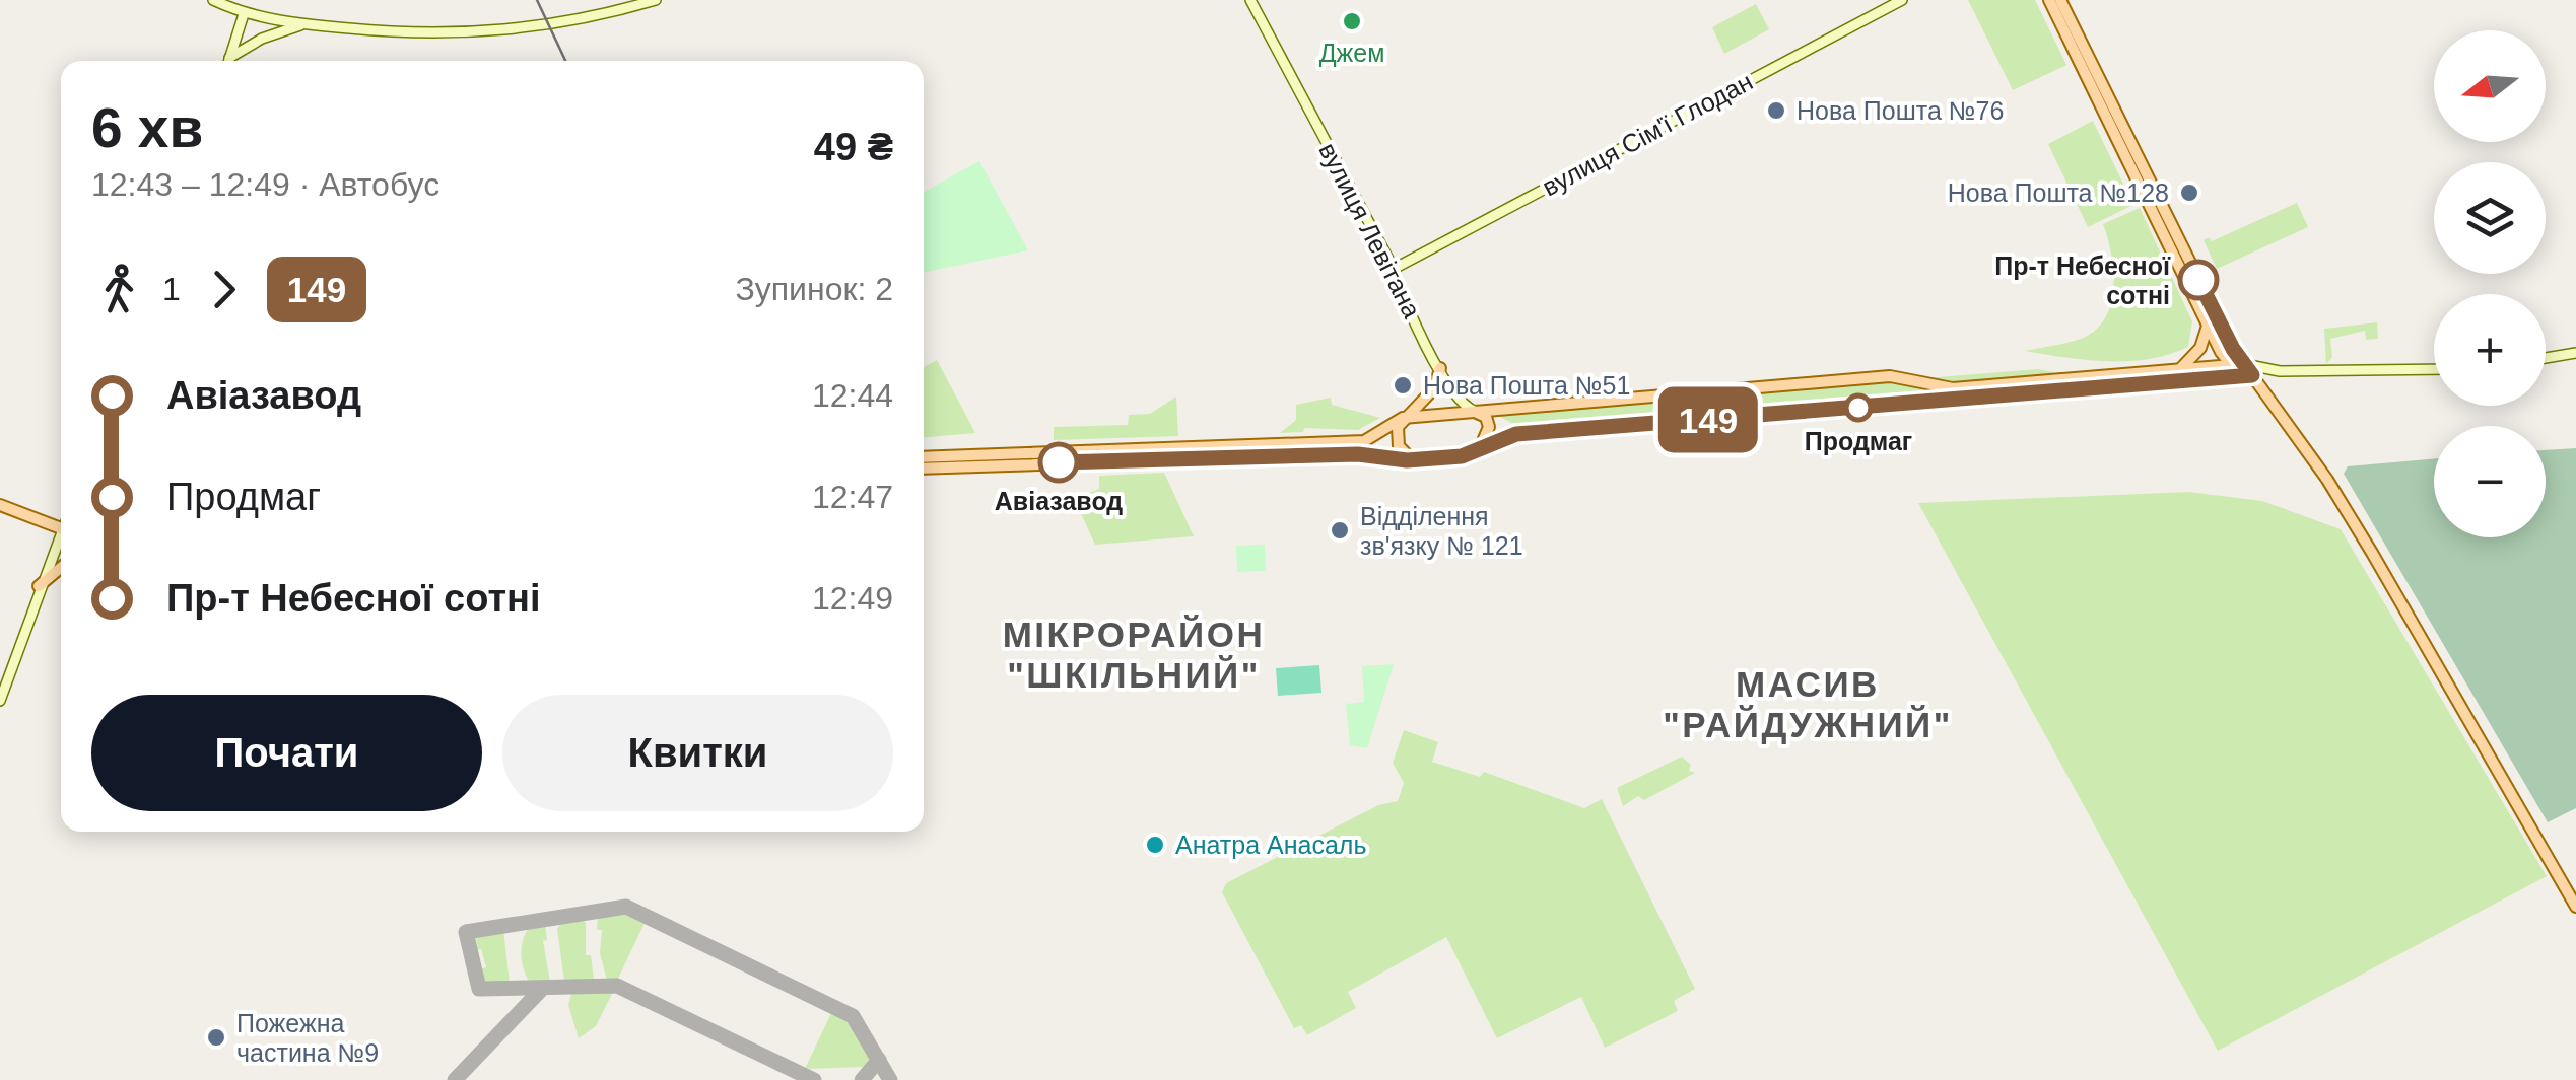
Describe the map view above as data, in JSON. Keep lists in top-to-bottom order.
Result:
{
  "streets": {
    "main road": ["вулиця Сім'ї Глодан", "вулиця Левітана"]
  },
  "crossings": [
    ["вулиця Сім'ї Глодан", "вулиця Левітана"]
  ],
  "districts": ["МІКРОРАЙОН \"ШКІЛЬНИЙ\"", "МАСИВ \"РАЙДУЖНИЙ\""],
  "places": [
    "Джем",
    "Нова Пошта №76",
    "Нова Пошта №128",
    "Пр-т Небесної сотні",
    "Нова Пошта №51",
    "Продмаг",
    "Авіазавод",
    "Відділення зв'язку № 121",
    "Анатра Анасаль",
    "Пожежна частина №9"
  ],
  "lines": ["bus line 149"],
  "north": "left",
  "page": {
    "on_map": "149",
    "map_buttons": ["+", "−"],
    "heading": ["6 хв", "12:43 – 12:49 · Автобус", "49 ₴"],
    "legs": ["1", "149", "Зупинок: 2"],
    "list": [
      {
        "name": "Авіазавод",
        "value": "12:44"
      },
      {
        "name": "Продмаг",
        "value": "12:47"
      },
      {
        "name": "Пр-т Небесної сотні",
        "value": "12:49"
      }
    ],
    "buttons": ["Почати", "Квитки"]
  }
}
